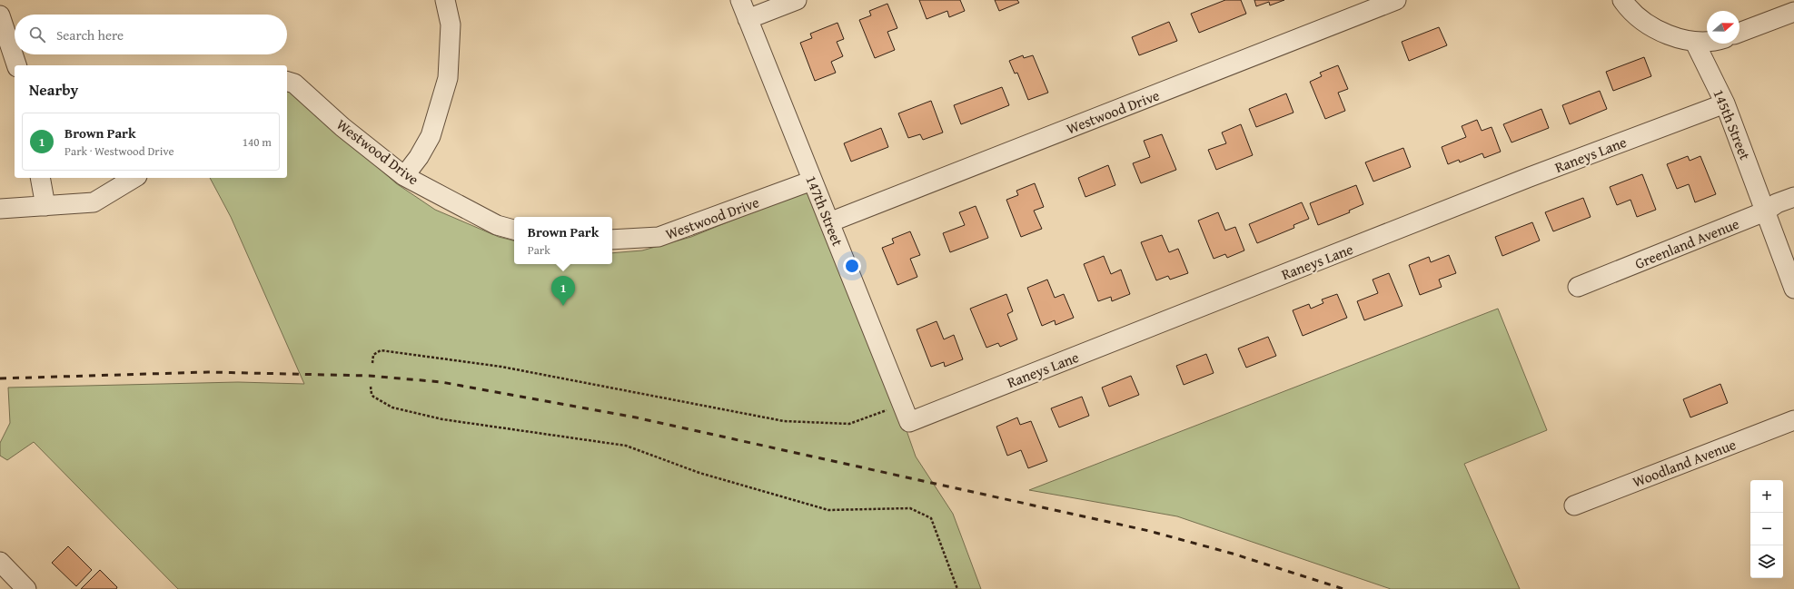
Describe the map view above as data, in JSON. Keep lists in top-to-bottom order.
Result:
{
  "streets": {
    "street": [
      "Westwood Drive",
      "145th Street",
      "Raneys Lane",
      "147th Street",
      "Greenland Avenue",
      "Woodland Avenue"
    ]
  },
  "crossings": [
    ["Westwood Drive", "147th Street"],
    ["145th Street", "Raneys Lane"],
    ["145th Street", "Greenland Avenue"],
    ["Raneys Lane", "147th Street"]
  ],
  "north": "right",
  "page": {
    "search": "Search here",
    "heading": "Nearby",
    "list": [
      {
        "mark": "1",
        "name": "Brown Park",
        "note": "Park · Westwood Drive",
        "value": "140 m"
      }
    ],
    "popup": ["Brown Park", "Park"],
    "pins": "1",
    "map_buttons": ["+", "−"]
  }
}
